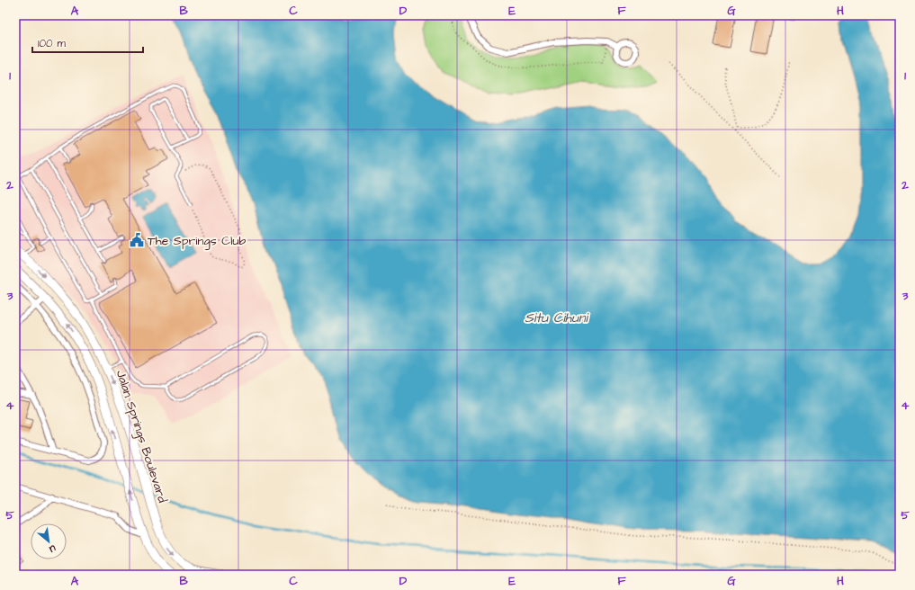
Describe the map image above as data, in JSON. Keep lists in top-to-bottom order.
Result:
{
  "streets": {
    "main road": ["Jalan Springs Boulevard"]
  },
  "water": ["Situ Cihuni"],
  "places": {
    "public building": ["The Springs Club"]
  },
  "scale_bar": "100 m",
  "north": "bottom right",
  "grid": {
    "columns": [
      "A",
      "B",
      "C",
      "D",
      "E",
      "F",
      "G",
      "H"
    ],
    "rows": [
      "1",
      "2",
      "3",
      "4",
      "5"
    ]
  }
}
